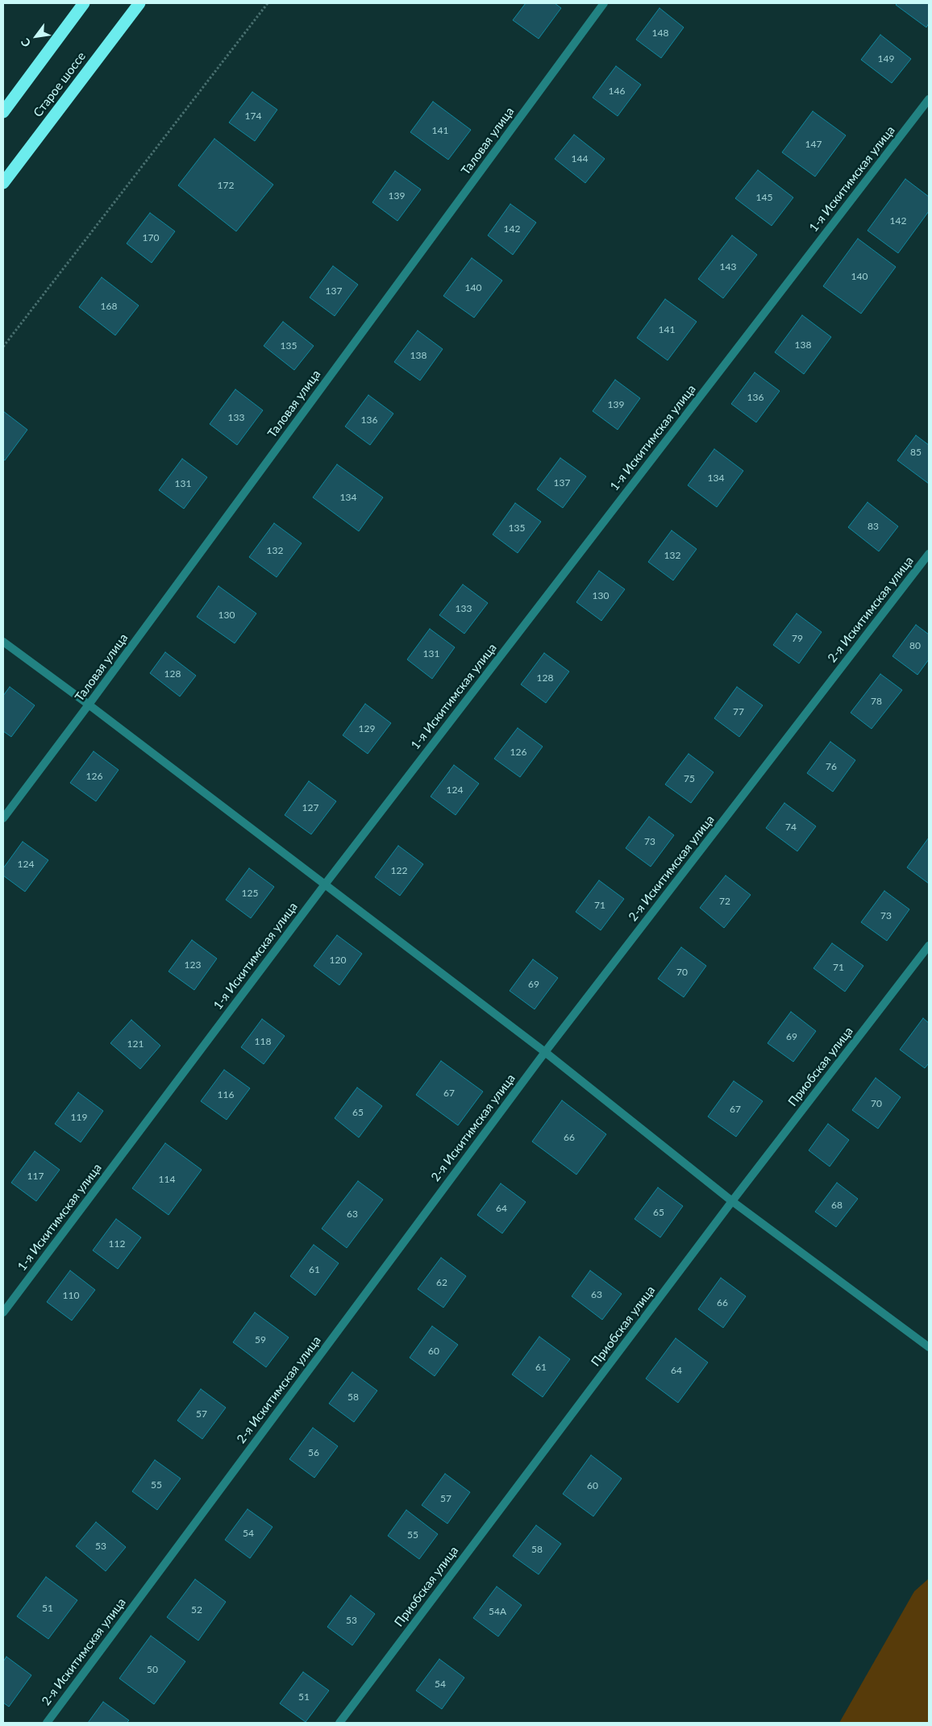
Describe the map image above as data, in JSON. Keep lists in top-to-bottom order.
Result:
{
  "streets": {
    "highway": ["Старое шоссе"],
    "street": [
      "Таловая улица",
      "1-я Искитимская улица",
      "2-я Искитимская улица",
      "Приобская улица"
    ]
  },
  "house_numbers": [
    "148",
    "149",
    "146",
    "174",
    "141",
    "147",
    "144",
    "172",
    "139",
    "145",
    "142",
    "142",
    "170",
    "143",
    "140",
    "140",
    "137",
    "168",
    "141",
    "138",
    "135",
    "138",
    "136",
    "139",
    "133",
    "136",
    "85",
    "134",
    "137",
    "131",
    "134",
    "83",
    "135",
    "132",
    "132",
    "130",
    "133",
    "130",
    "79",
    "80",
    "131",
    "128",
    "128",
    "78",
    "77",
    "129",
    "126",
    "76",
    "126",
    "75",
    "124",
    "127",
    "74",
    "73",
    "124",
    "122",
    "125",
    "72",
    "71",
    "73",
    "120",
    "123",
    "71",
    "70",
    "69",
    "69",
    "118",
    "121",
    "67",
    "116",
    "70",
    "67",
    "65",
    "119",
    "66",
    "117",
    "114",
    "68",
    "64",
    "65",
    "63",
    "112",
    "61",
    "62",
    "63",
    "110",
    "66",
    "59",
    "60",
    "61",
    "64",
    "58",
    "57",
    "56",
    "55",
    "60",
    "57",
    "54",
    "55",
    "53",
    "58",
    "51",
    "52",
    "54А",
    "53",
    "50",
    "54",
    "51"
  ],
  "north": "bottom left"
}
